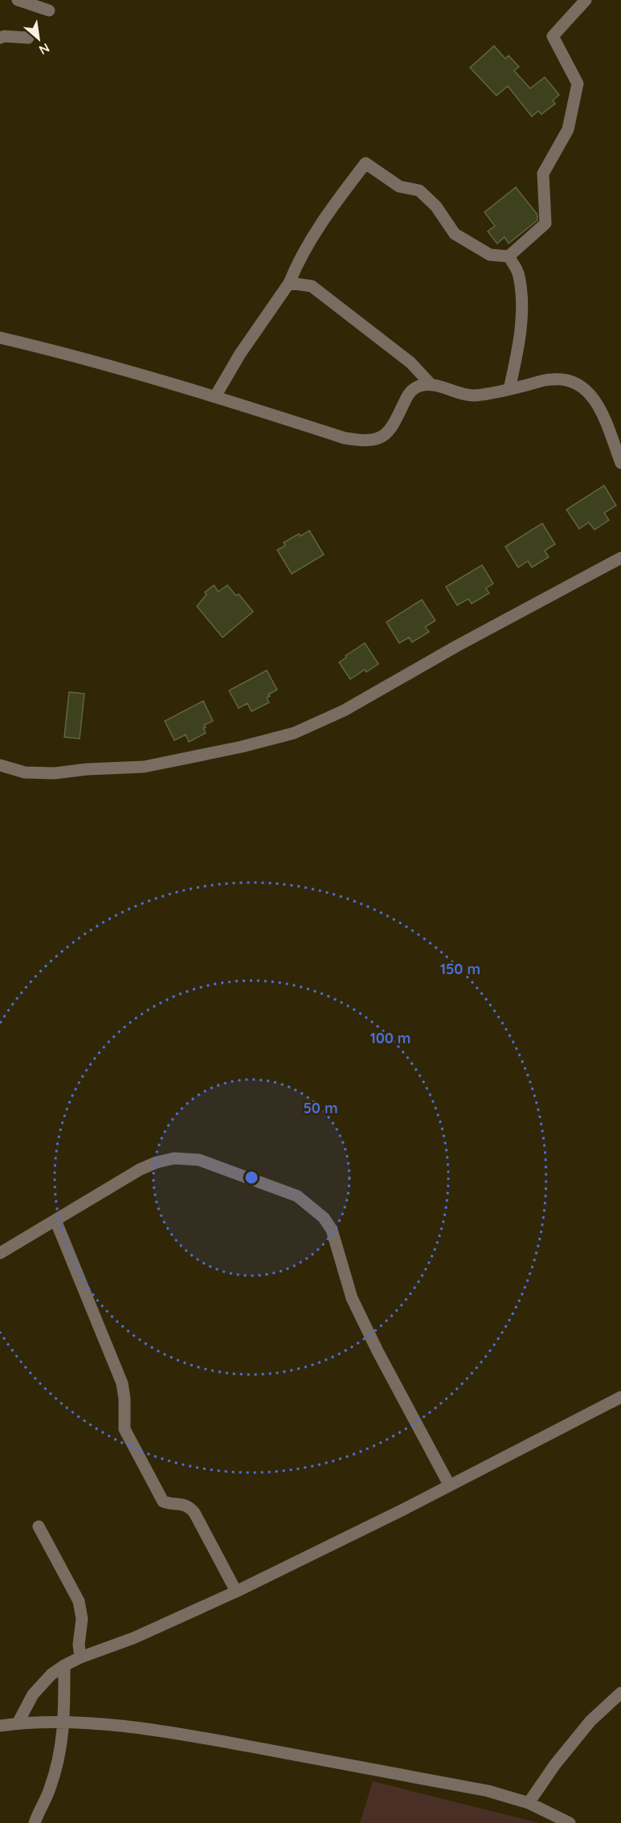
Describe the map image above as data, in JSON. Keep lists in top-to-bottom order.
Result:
{
  "north": "bottom right",
  "rings": ["150 m", "100 m", "50 m"]
}
